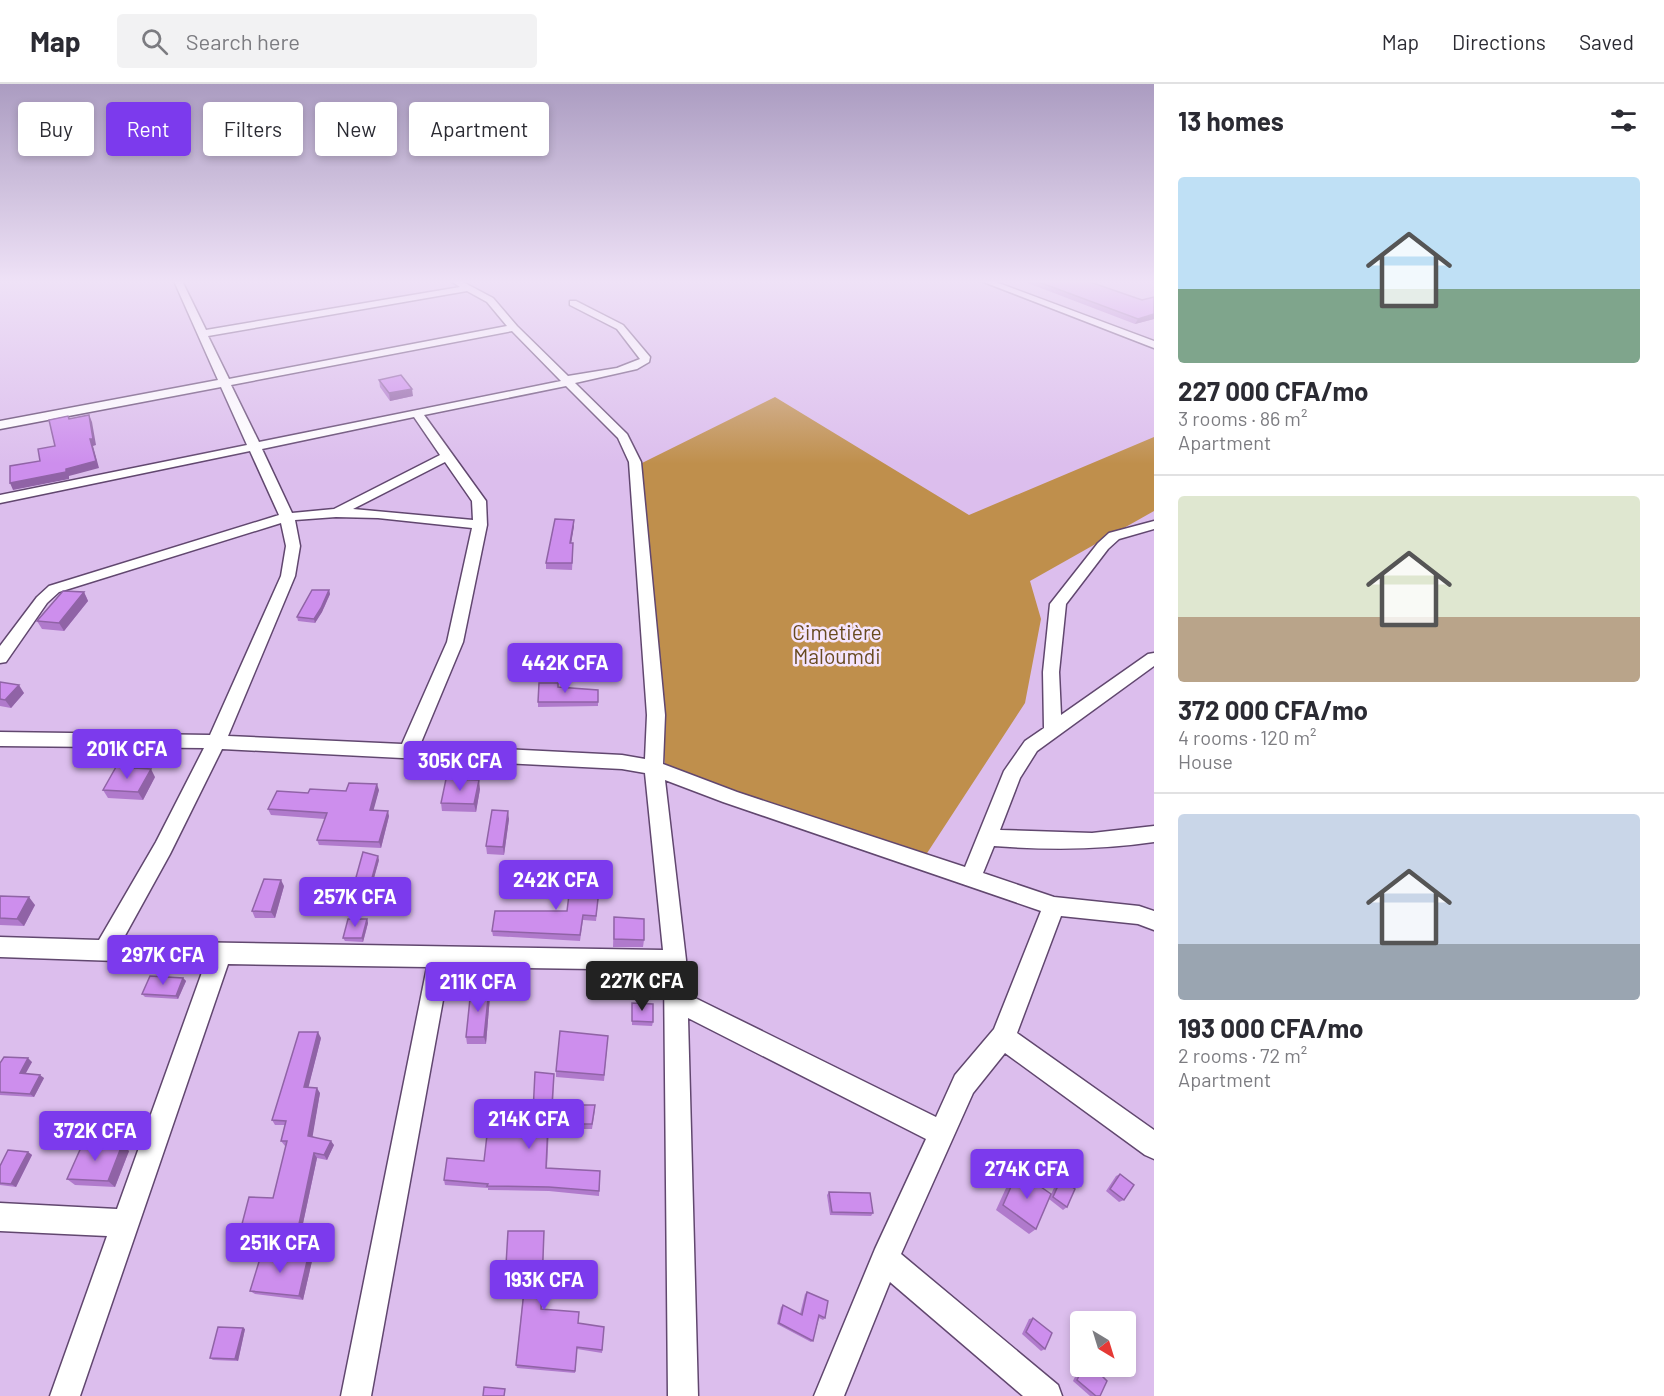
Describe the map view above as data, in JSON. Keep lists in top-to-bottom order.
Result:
{
  "parks": ["Cimetière Maloumdi"],
  "north": "bottom right",
  "page": {
    "header": "Map",
    "search": "Search here",
    "nav": ["Map", "Directions", "Saved"],
    "heading": "13 homes",
    "chip": [
      "Buy",
      "Rent",
      "Filters",
      "New",
      "Apartment"
    ],
    "list": [
      {
        "name": "227 000 CFA/mo",
        "note": "3 rooms · 86 m² · Apartment"
      },
      {
        "name": "372 000 CFA/mo",
        "note": "4 rooms · 120 m² · House"
      },
      {
        "name": "193 000 CFA/mo",
        "note": "2 rooms · 72 m² · Apartment"
      }
    ],
    "price": [
      "442K CFA",
      "201K CFA",
      "305K CFA",
      "242K CFA",
      "257K CFA",
      "297K CFA",
      "227K CFA",
      "211K CFA",
      "214K CFA",
      "372K CFA",
      "274K CFA",
      "251K CFA",
      "193K CFA"
    ]
  }
}
